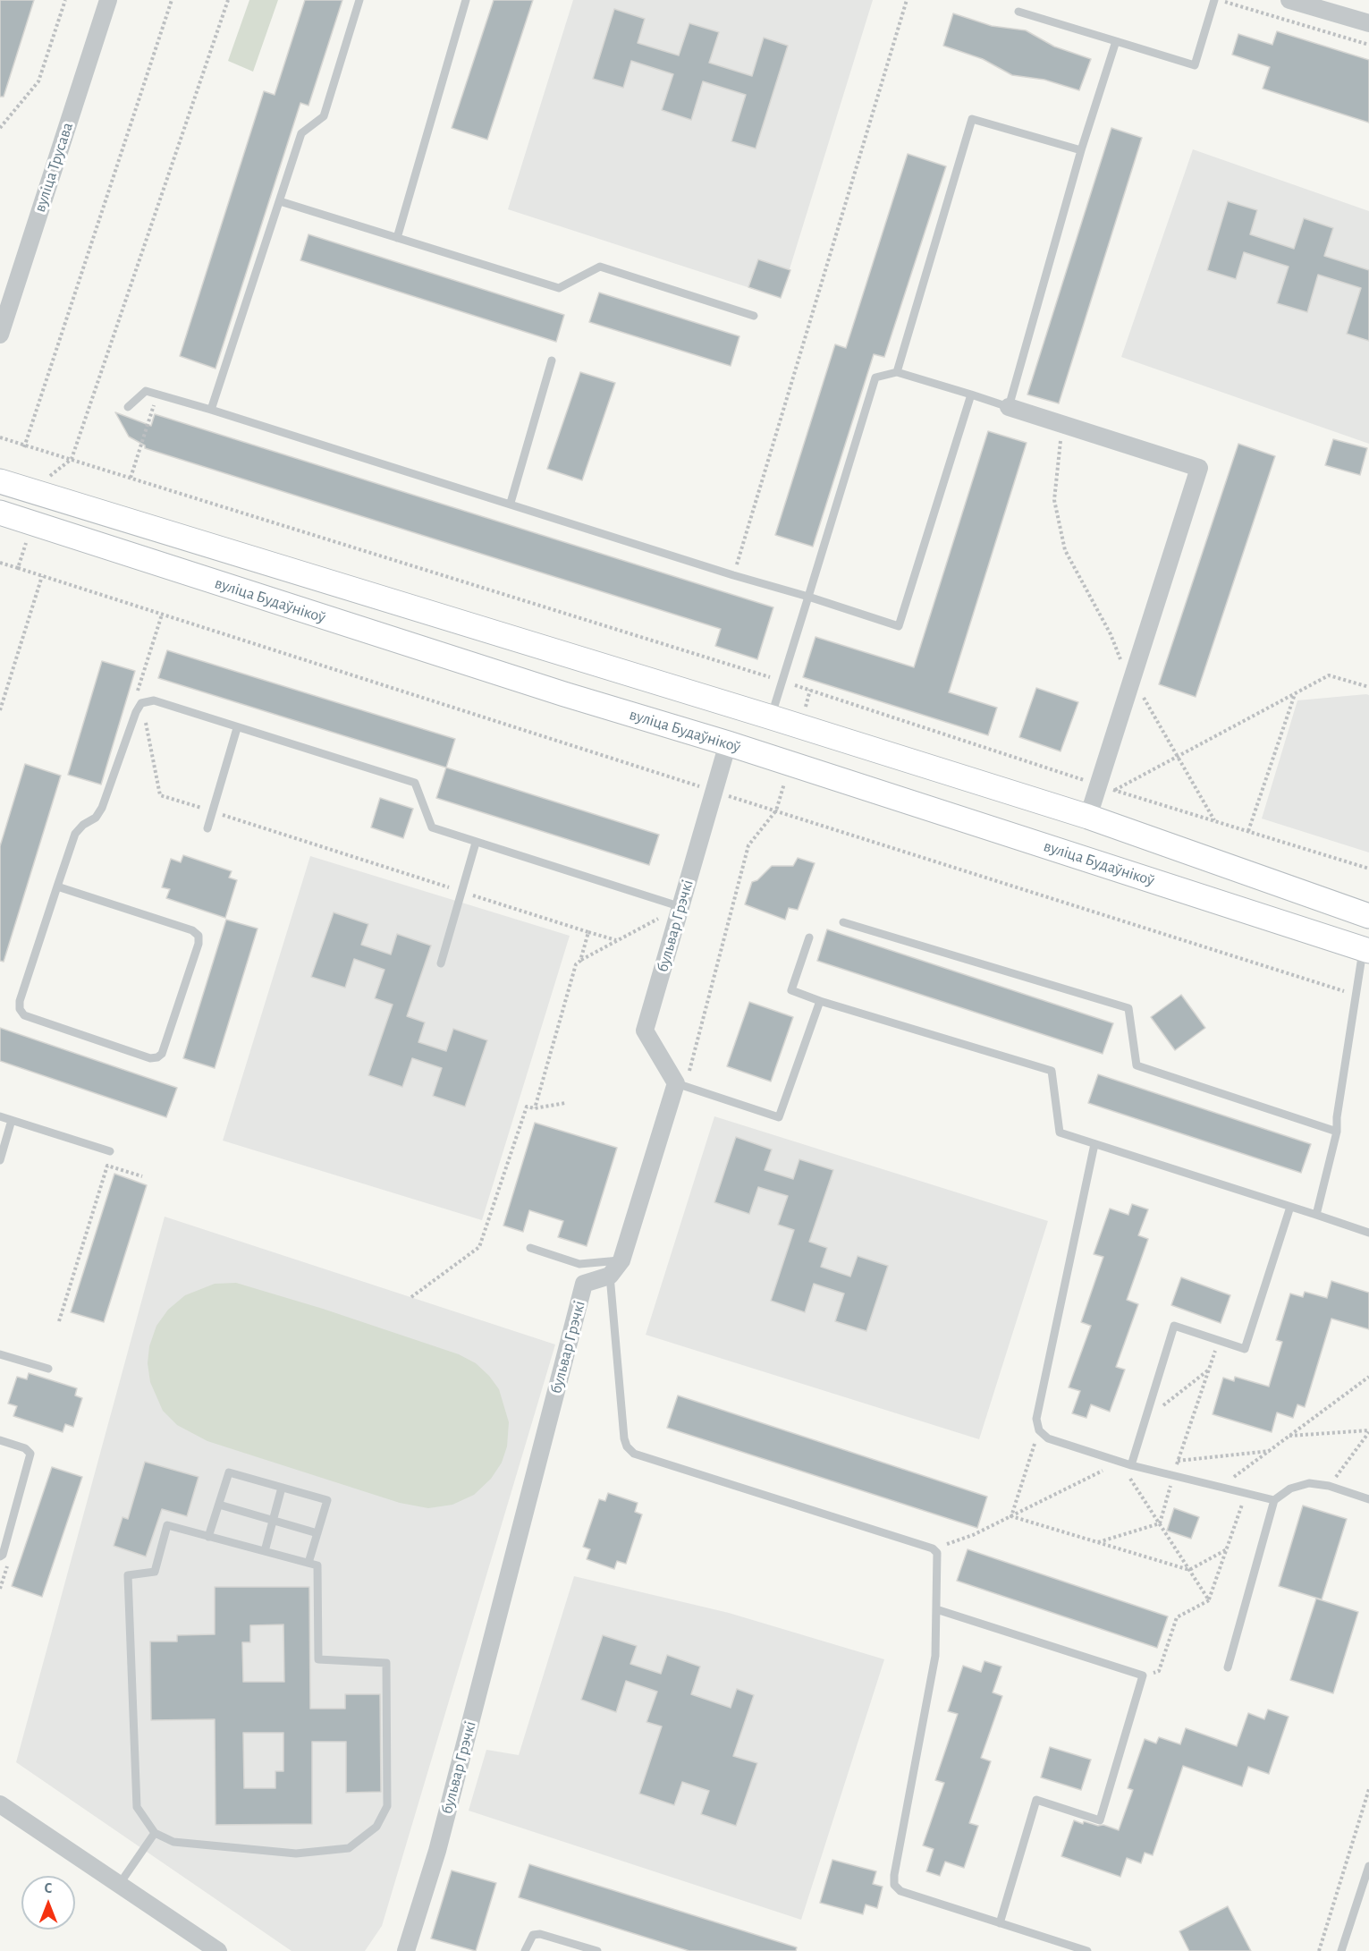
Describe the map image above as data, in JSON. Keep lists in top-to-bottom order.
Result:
{
  "streets": {
    "street": ["вуліца Трусава", "вуліца Будаўнікоў", "бульвар Грэчкі"]
  },
  "crossings": [
    ["вуліца Будаўнікоў", "бульвар Грэчкі"]
  ],
  "north": "top"
}
